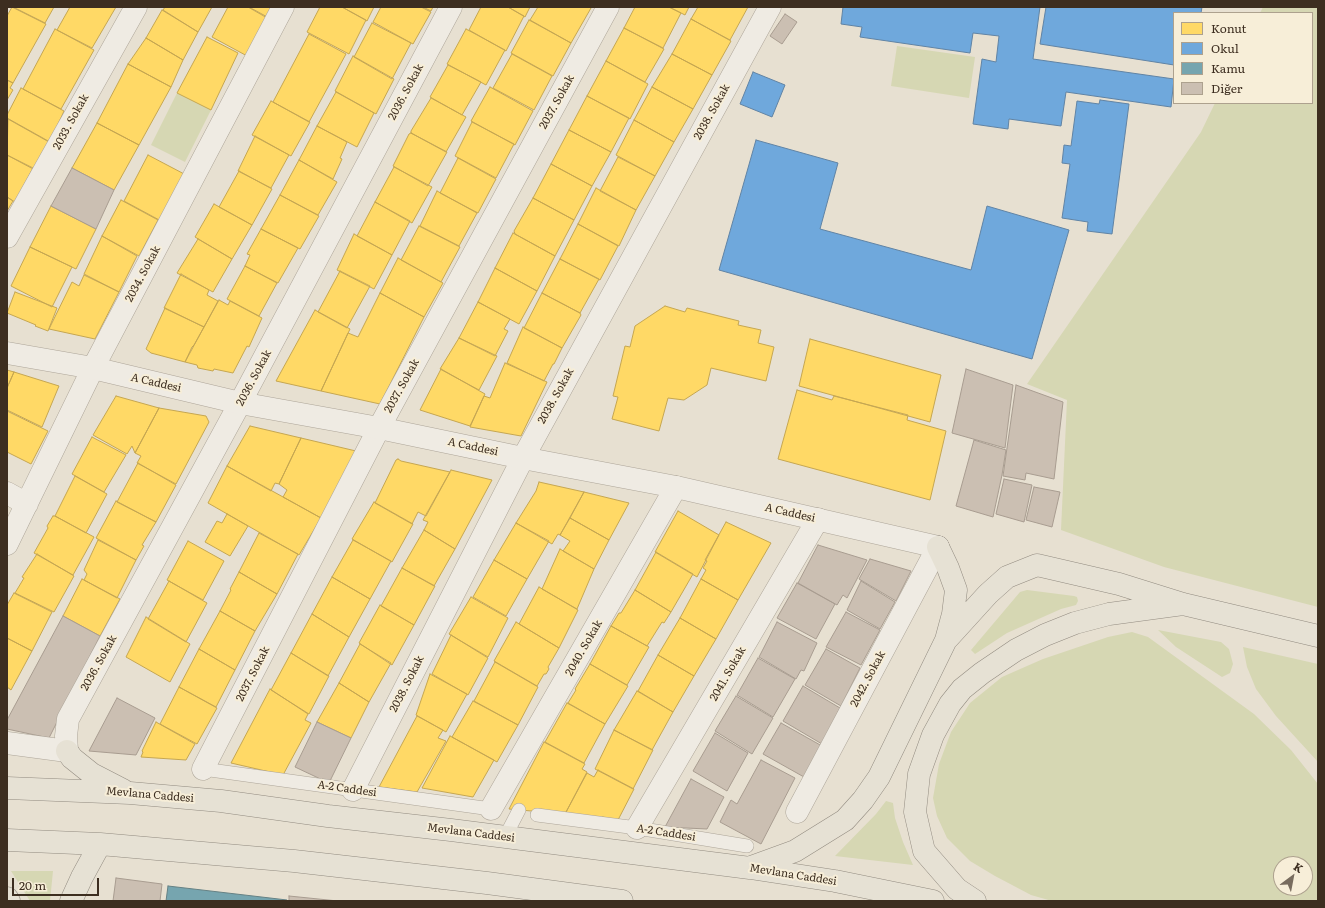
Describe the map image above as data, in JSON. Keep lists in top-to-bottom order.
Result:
{
  "streets": {
    "main road": ["Mevlana Caddesi"],
    "street": [
      "2036. Sokak",
      "2037. Sokak",
      "2038. Sokak",
      "2033. Sokak",
      "2034. Sokak",
      "A Caddesi",
      "2040. Sokak",
      "2041. Sokak",
      "2042. Sokak"
    ],
    "lane": ["A-2 Caddesi"]
  },
  "crossings": [
    ["2036. Sokak", "A Caddesi"],
    ["2037. Sokak", "A Caddesi"],
    ["2037. Sokak", "A-2 Caddesi"],
    ["2038. Sokak", "A Caddesi"],
    ["2038. Sokak", "A-2 Caddesi"],
    ["2034. Sokak", "A Caddesi"],
    ["A Caddesi", "2040. Sokak"],
    ["A Caddesi", "2041. Sokak"],
    ["A Caddesi", "2042. Sokak"],
    ["2040. Sokak", "A-2 Caddesi"],
    ["2041. Sokak", "A-2 Caddesi"]
  ],
  "legend": [
    "Konut",
    "Okul",
    "Kamu",
    "Diğer"
  ],
  "scale_bar": "20 m",
  "north": "top right"
}
